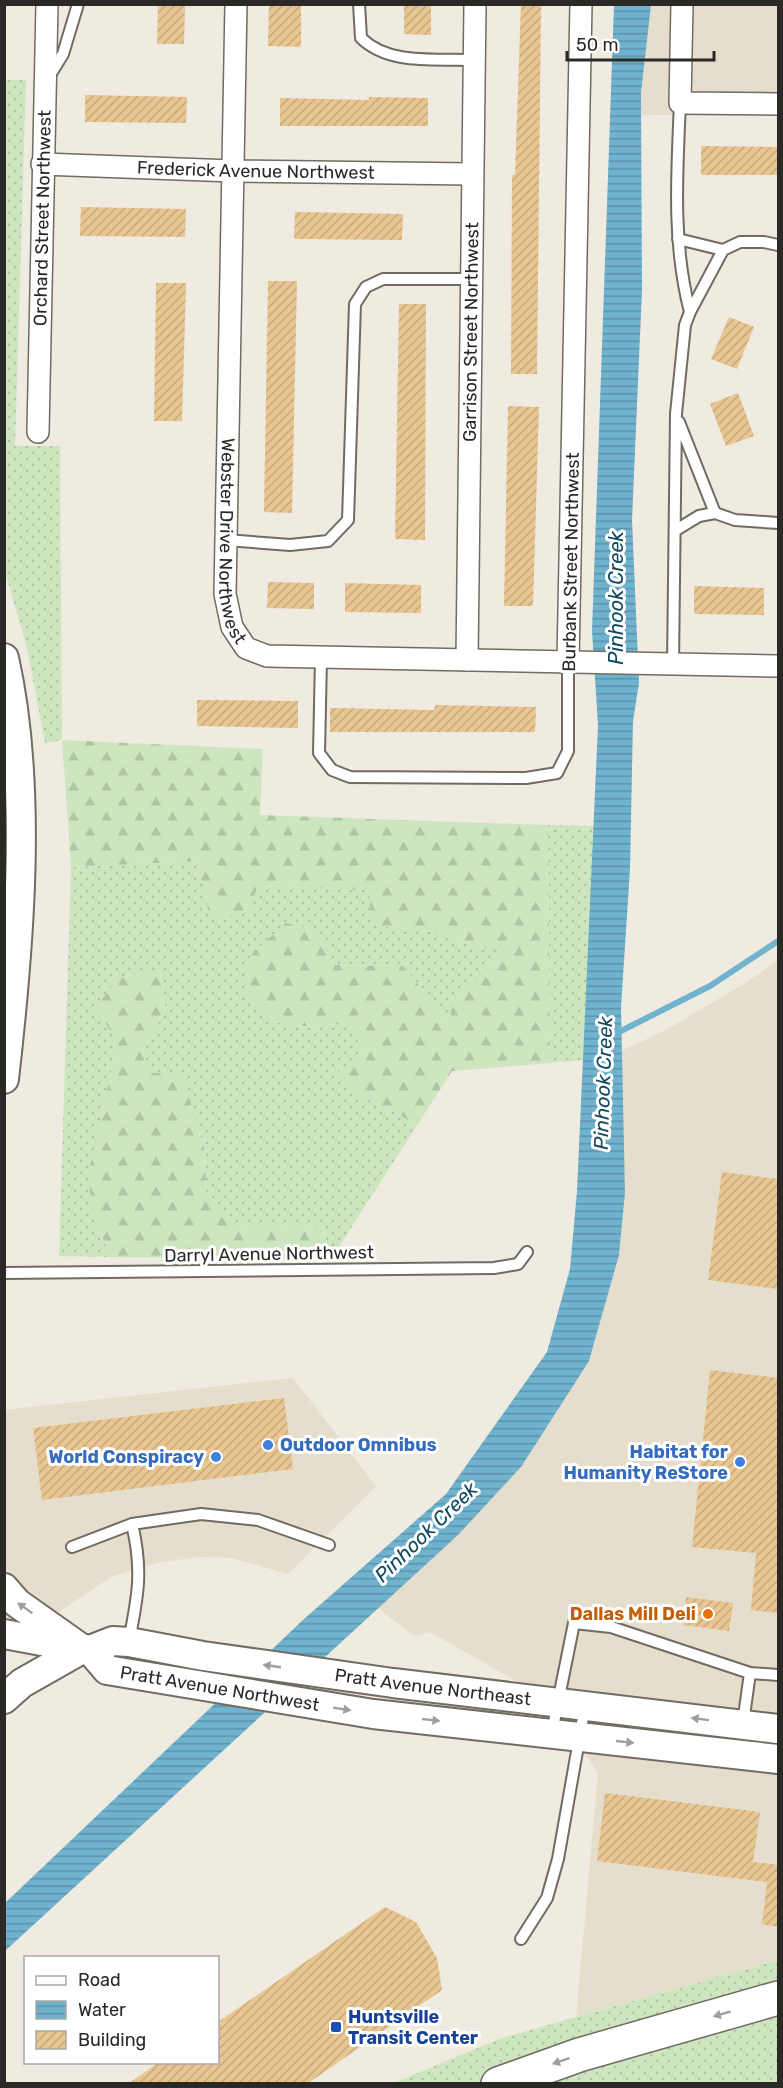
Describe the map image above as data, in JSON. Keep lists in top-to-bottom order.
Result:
{
  "streets": {
    "main road": ["Pratt Avenue Northeast", "Pratt Avenue Northwest"],
    "street": [
      "Frederick Avenue Northwest",
      "Orchard Street Northwest",
      "Garrison Street Northwest",
      "Webster Drive Northwest",
      "Burbank Street Northwest"
    ],
    "lane": ["Darryl Avenue Northwest"]
  },
  "crossings": [
    ["Frederick Avenue Northwest", "Orchard Street Northwest"],
    ["Frederick Avenue Northwest", "Garrison Street Northwest"],
    ["Frederick Avenue Northwest", "Webster Drive Northwest"],
    ["Garrison Street Northwest", "Webster Drive Northwest"],
    ["Webster Drive Northwest", "Burbank Street Northwest"],
    ["Pratt Avenue Northeast", "Pratt Avenue Northwest"]
  ],
  "water": ["Pinhook Creek"],
  "places": {
    "other": [
      "Outdoor Omnibus",
      "World Conspiracy",
      "Habitat for Humanity ReStore",
      "Dallas Mill Deli"
    ],
    "transit": ["Huntsville Transit Center"]
  },
  "legend": ["Road", "Water", "Building"],
  "scale_bar": "50 m"
}
